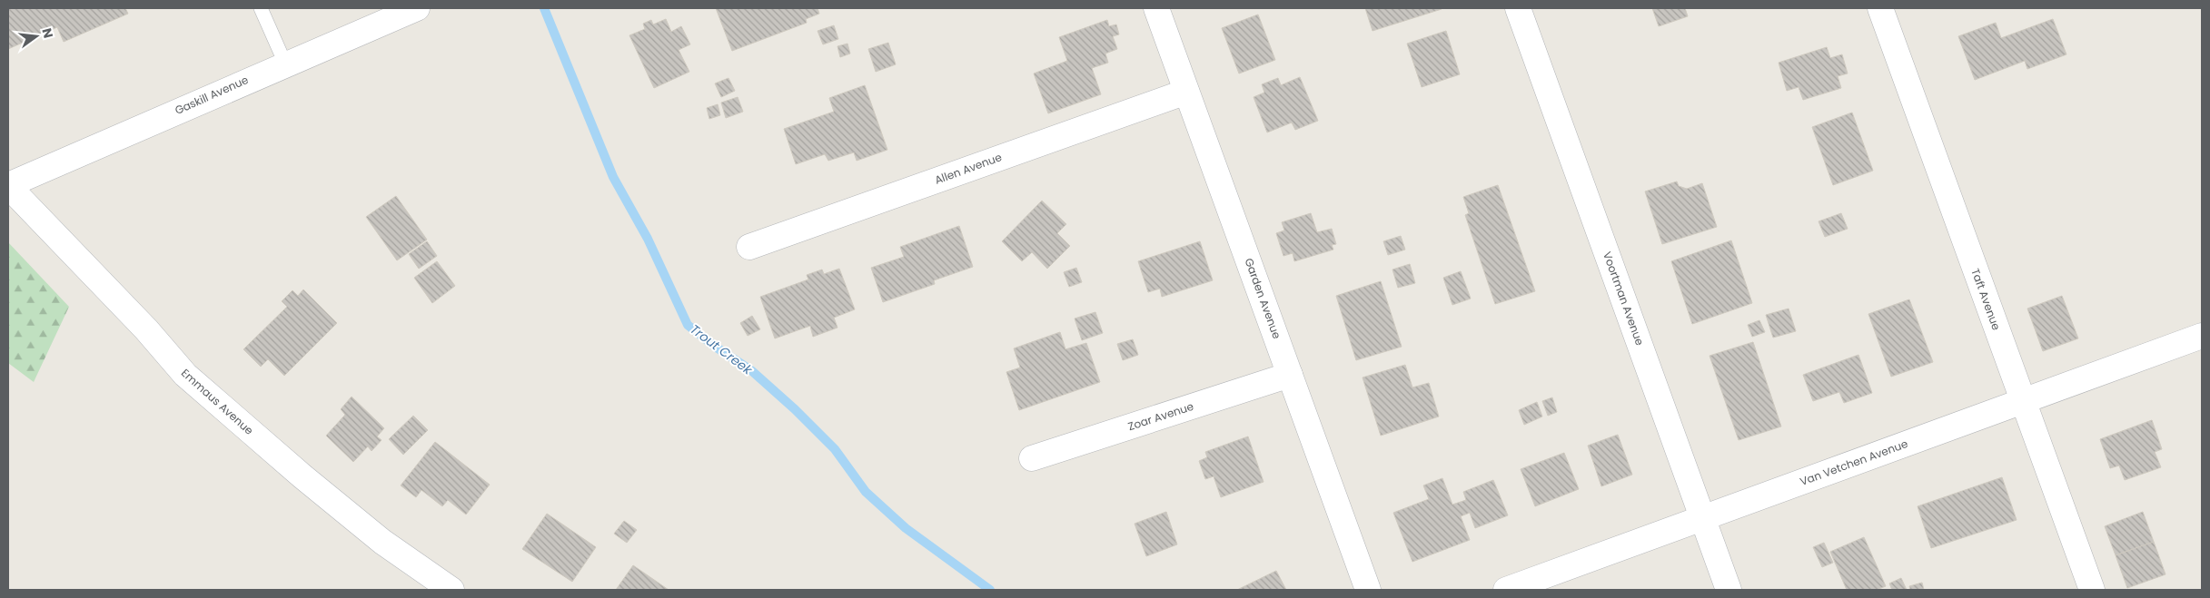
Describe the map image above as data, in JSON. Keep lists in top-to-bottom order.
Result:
{
  "streets": {
    "street": [
      "Gaskill Avenue",
      "Allen Avenue",
      "Garden Avenue",
      "Voortman Avenue",
      "Taft Avenue",
      "Emmaus Avenue",
      "Zoar Avenue",
      "Van Vetchen Avenue"
    ]
  },
  "crossings": [
    ["Gaskill Avenue", "Emmaus Avenue"],
    ["Allen Avenue", "Garden Avenue"],
    ["Garden Avenue", "Zoar Avenue"],
    ["Voortman Avenue", "Van Vetchen Avenue"],
    ["Taft Avenue", "Van Vetchen Avenue"]
  ],
  "water": ["Trout Creek"],
  "north": "right"
}
